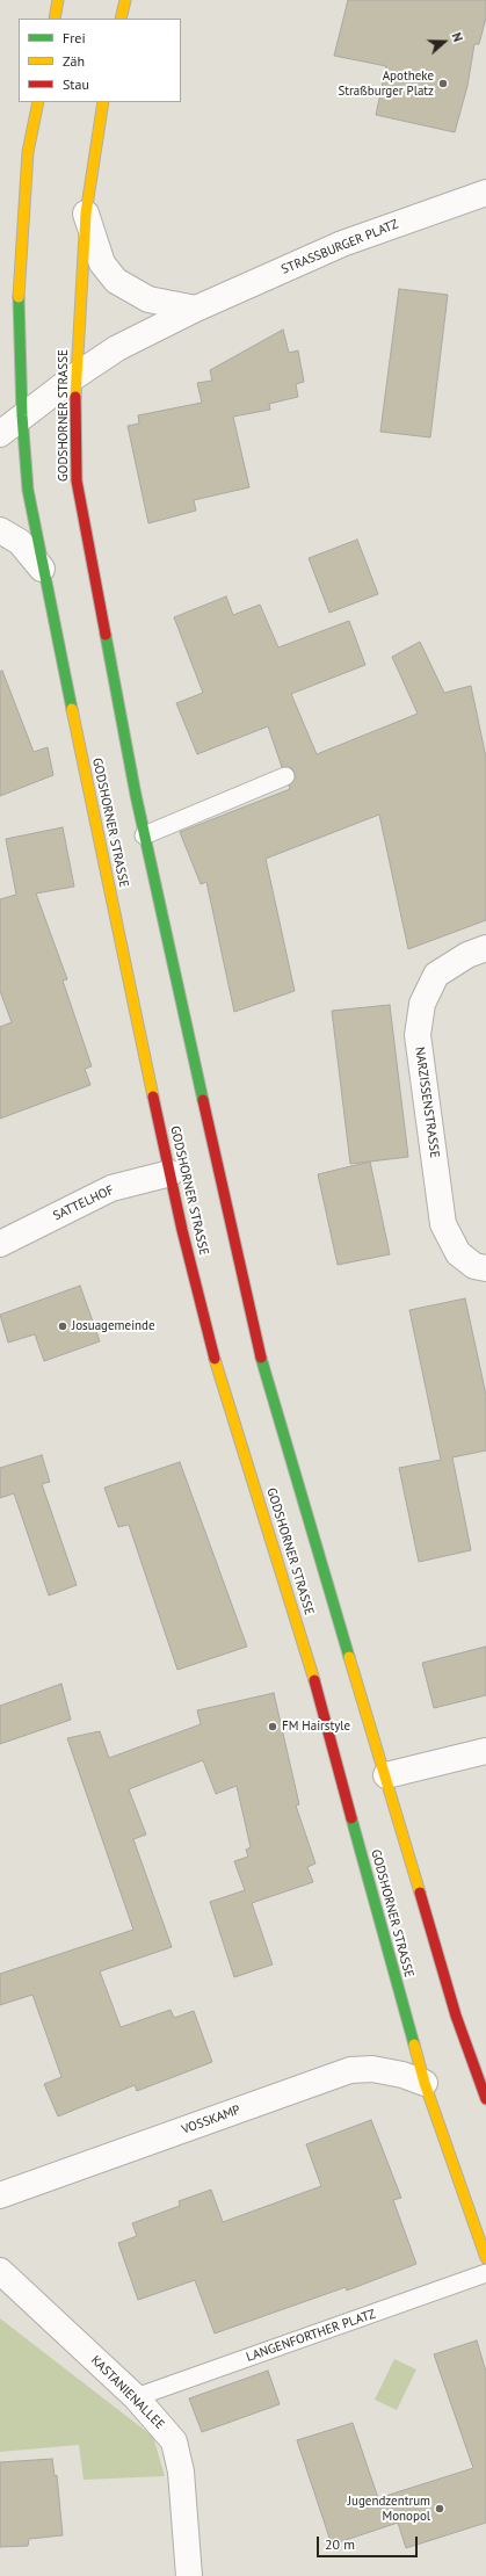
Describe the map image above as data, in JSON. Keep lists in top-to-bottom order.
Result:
{
  "streets": {
    "main road": ["GODSHORNER STRASSE"],
    "street": [
      "STRASSBURGER PLATZ",
      "NARZISSENSTRASSE",
      "SATTELHOF",
      "VOSSKAMP",
      "KASTANIENALLEE"
    ],
    "lane": ["LANGENFORTHER PLATZ"]
  },
  "crossings": [
    ["STRASSBURGER PLATZ", "GODSHORNER STRASSE"],
    ["GODSHORNER STRASSE", "SATTELHOF"],
    ["GODSHORNER STRASSE", "VOSSKAMP"],
    ["LANGENFORTHER PLATZ", "KASTANIENALLEE"]
  ],
  "places": [
    "Apotheke Straßburger Platz",
    "Josuagemeinde",
    "FM Hairstyle",
    "Jugendzentrum Monopol"
  ],
  "legend": ["Frei", "Zäh", "Stau"],
  "scale_bar": "20 m",
  "north": "right"
}
